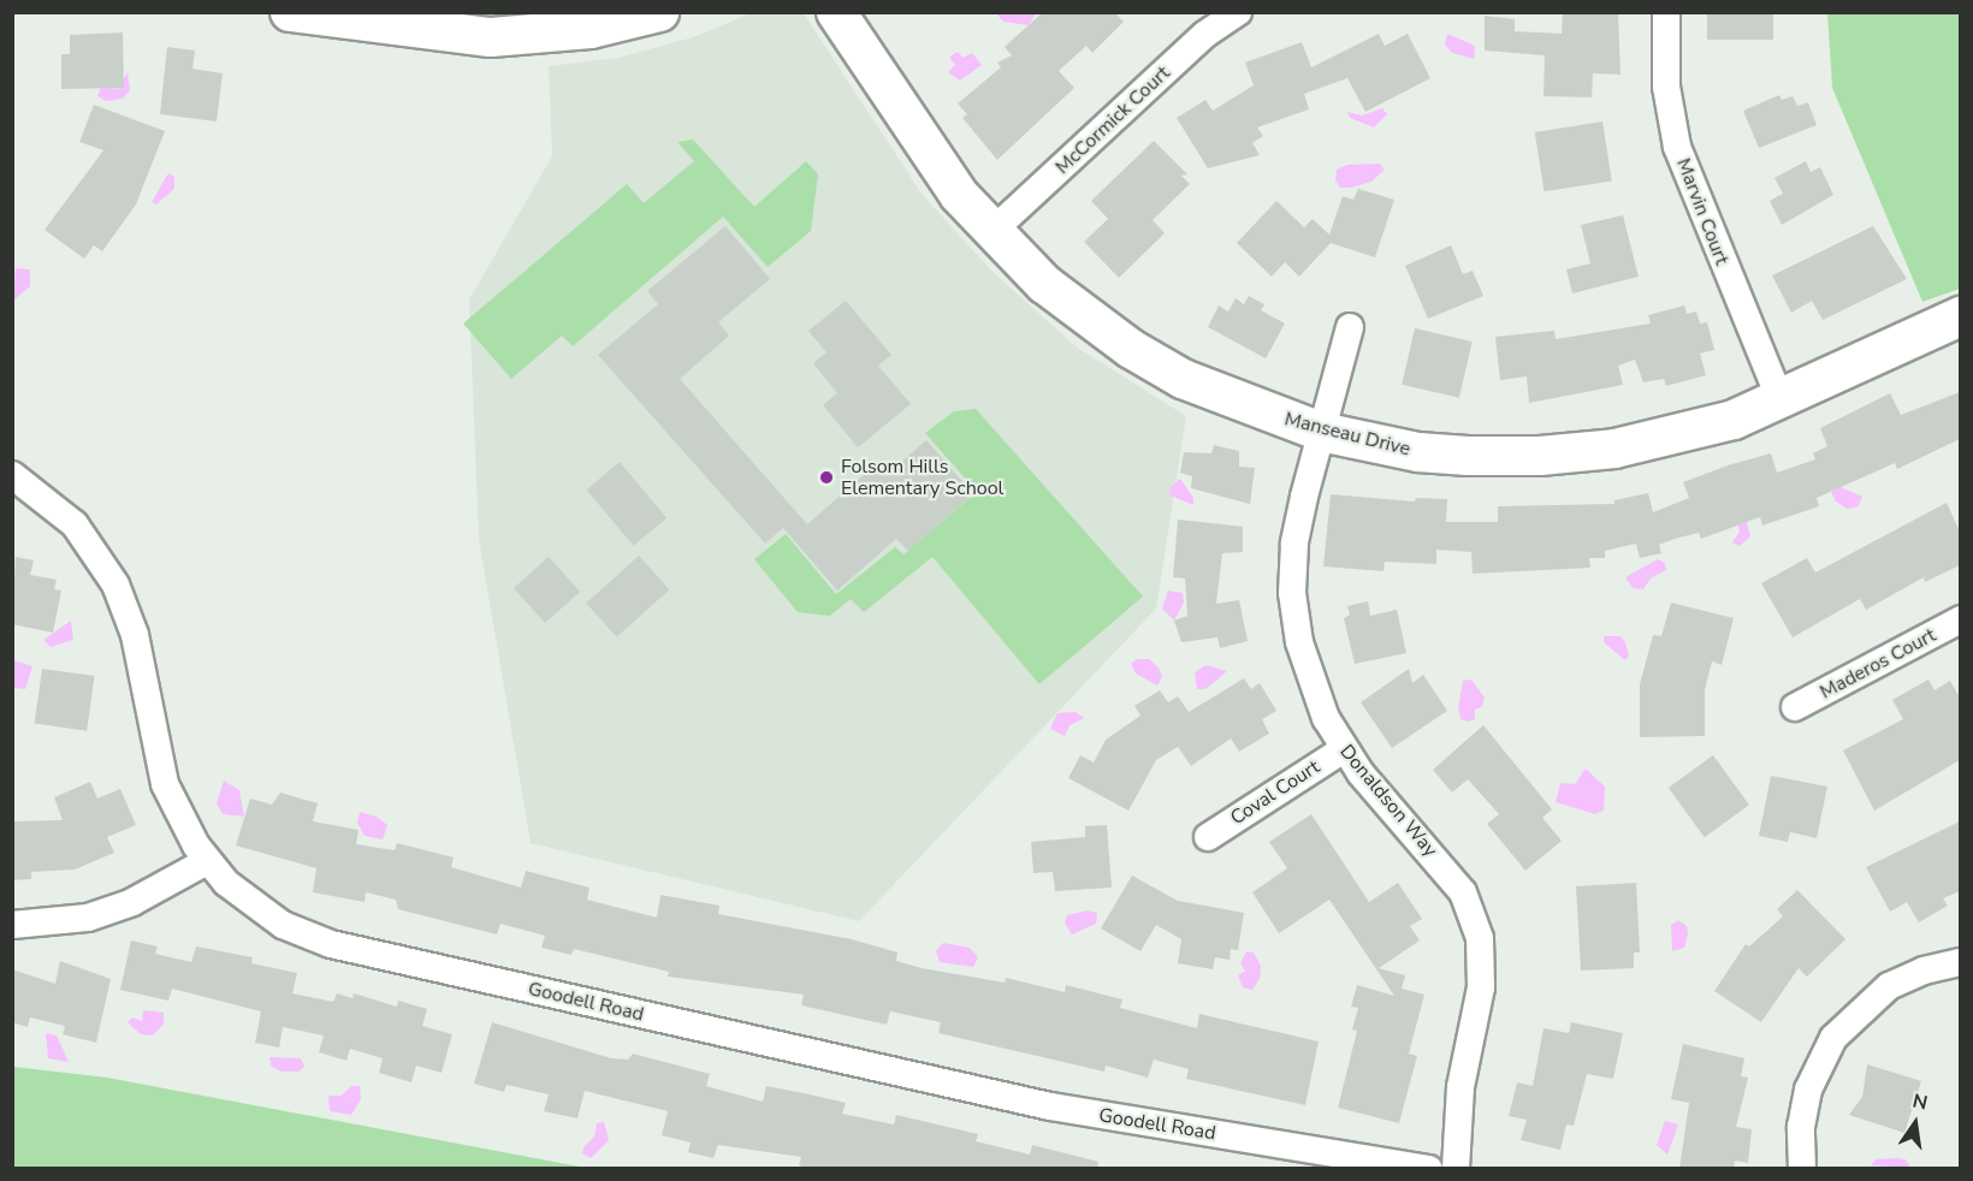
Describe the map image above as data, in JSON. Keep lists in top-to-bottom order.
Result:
{
  "streets": {
    "street": [
      "McCormick Court",
      "Marvin Court",
      "Manseau Drive",
      "Maderos Court",
      "Coval Court",
      "Donaldson Way",
      "Goodell Road"
    ]
  },
  "crossings": [
    ["McCormick Court", "Manseau Drive"],
    ["Marvin Court", "Manseau Drive"],
    ["Manseau Drive", "Donaldson Way"],
    ["Coval Court", "Donaldson Way"]
  ],
  "places": ["Folsom Hills Elementary School"],
  "north": "top"
}
